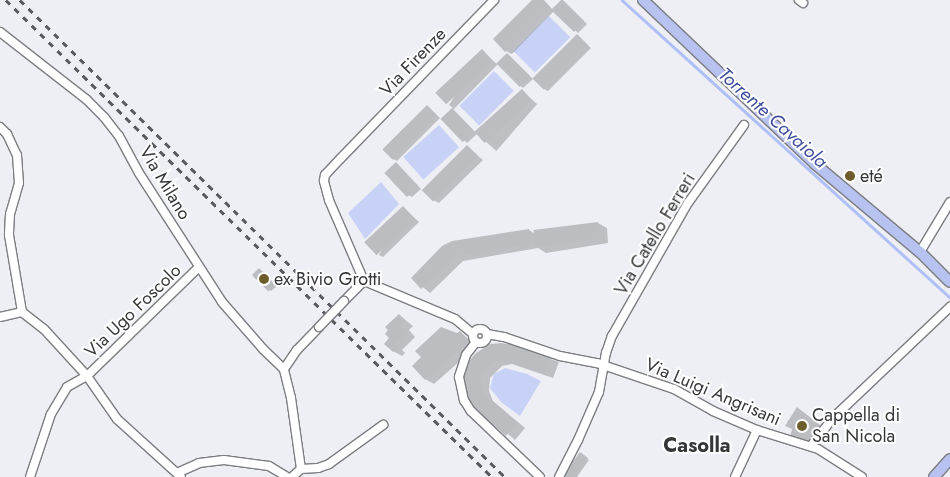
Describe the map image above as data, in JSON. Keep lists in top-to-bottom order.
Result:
{
  "streets": {
    "street": [
      "Via Firenze",
      "Via Milano",
      "Via Catello Ferreri",
      "Via Ugo Foscolo",
      "Via Luigi Angrisani"
    ]
  },
  "crossings": [
    ["Via Milano", "Via Ugo Foscolo"],
    ["Via Catello Ferreri", "Via Luigi Angrisani"]
  ],
  "districts": ["Casolla"],
  "water": ["Torrente Cavaiola"],
  "places": ["eté", "ex Bivio Grotti", "Cappella di San Nicola"]
}
